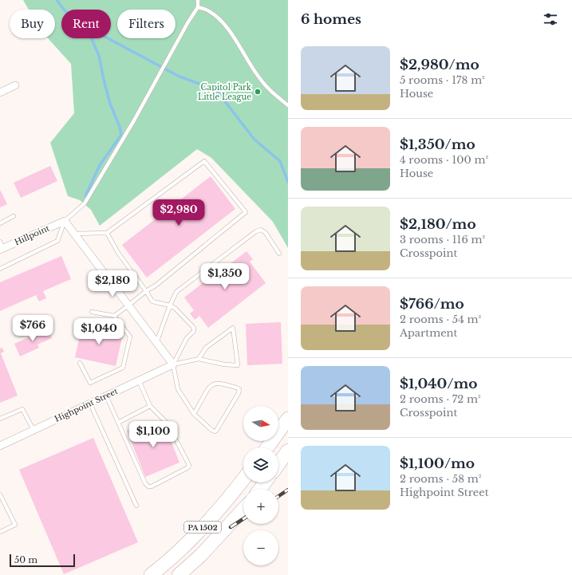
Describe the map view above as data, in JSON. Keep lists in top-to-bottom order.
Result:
{
  "streets": {
    "highway": ["PA 1502"],
    "street": ["Hillpoint", "Highpoint Street"]
  },
  "places": ["Capitol Park Little League"],
  "scale_bar": "50 m",
  "north": "right",
  "page": {
    "heading": "6 homes",
    "chip": ["Buy", "Rent", "Filters"],
    "list": [
      {
        "name": "$2,980/mo",
        "note": "5 rooms · 178 m² · House"
      },
      {
        "name": "$1,350/mo",
        "note": "4 rooms · 100 m² · House"
      },
      {
        "name": "$2,180/mo",
        "note": "3 rooms · 116 m² · Crosspoint"
      },
      {
        "name": "$766/mo",
        "note": "2 rooms · 54 m² · Apartment"
      },
      {
        "name": "$1,040/mo",
        "note": "2 rooms · 72 m² · Crosspoint"
      },
      {
        "name": "$1,100/mo",
        "note": "2 rooms · 58 m² · Highpoint Street"
      }
    ],
    "price": [
      "$2,980",
      "$1,350",
      "$2,180",
      "$766",
      "$1,040",
      "$1,100"
    ],
    "map_buttons": ["+", "−"],
    "scale": "50 m"
  }
}
